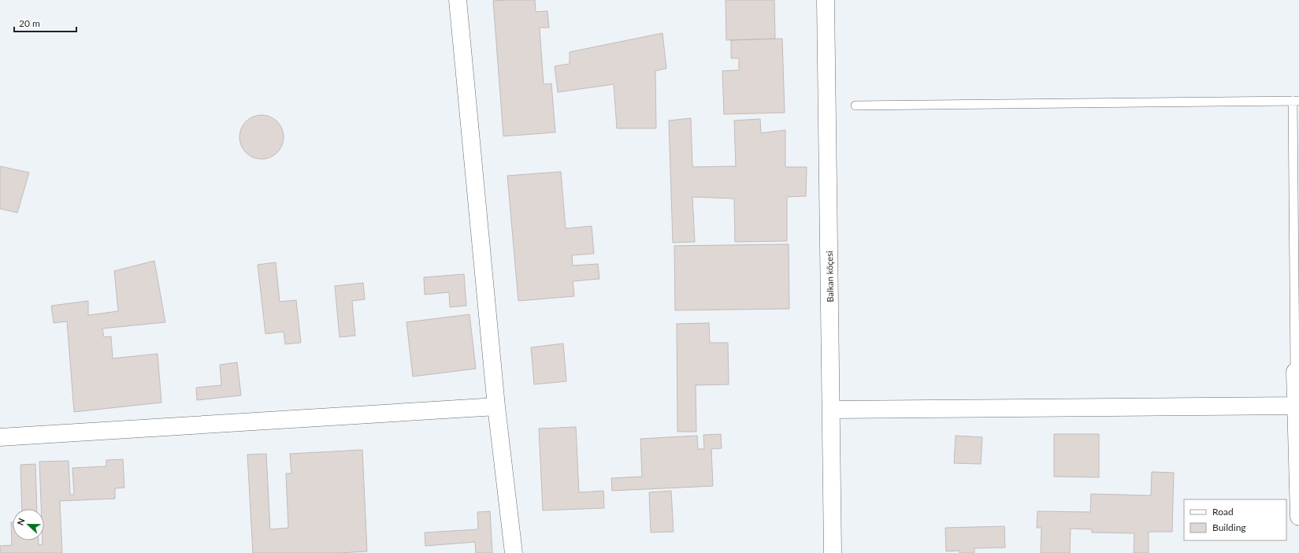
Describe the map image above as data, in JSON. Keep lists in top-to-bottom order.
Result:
{
  "streets": {
    "street": ["Balkan köçesi"]
  },
  "legend": ["Road", "Building"],
  "scale_bar": "20 m",
  "north": "left"
}
